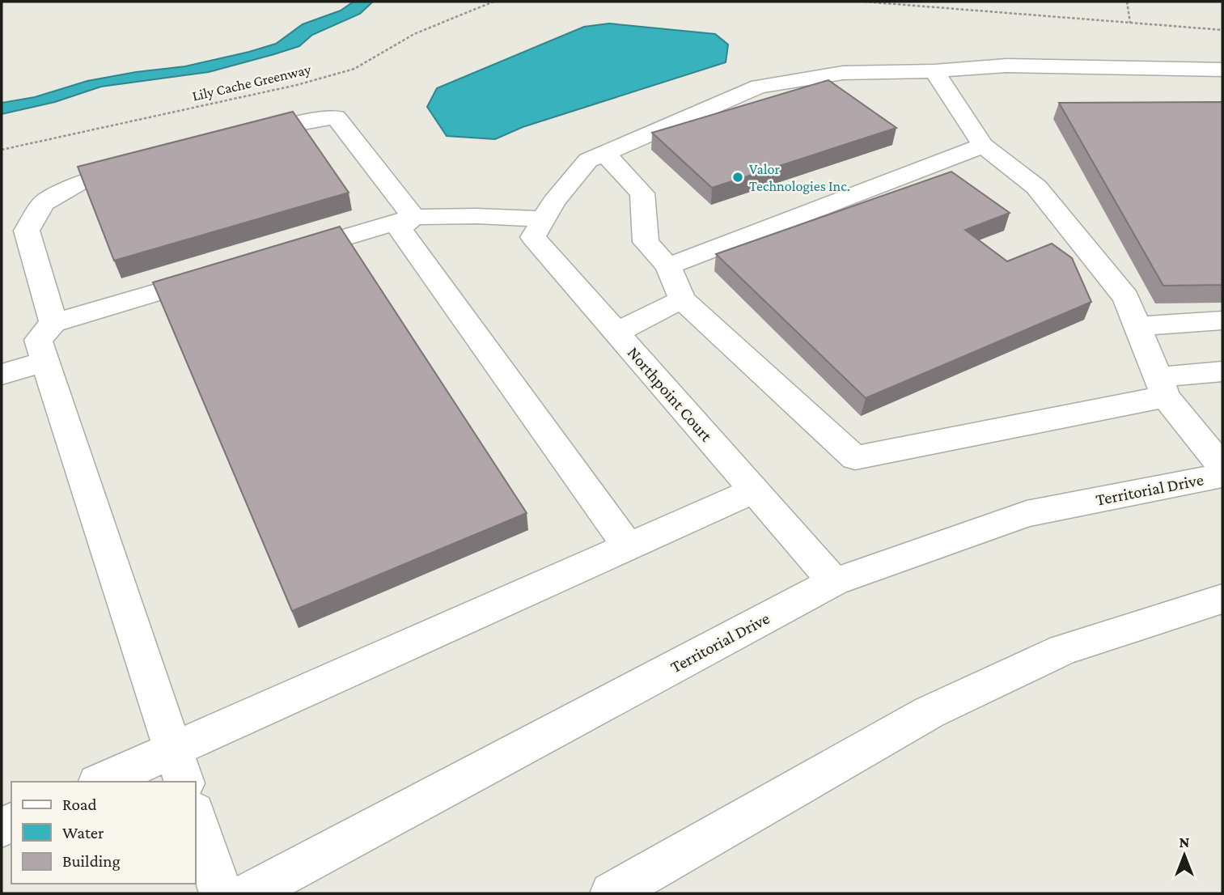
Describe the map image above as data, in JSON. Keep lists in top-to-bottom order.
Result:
{
  "streets": {
    "street": ["Northpoint Court", "Territorial Drive"],
    "path": ["Lily Cache Greenway"]
  },
  "crossings": [
    ["Northpoint Court", "Territorial Drive"]
  ],
  "places": ["Valor Technologies Inc."],
  "legend": ["Road", "Water", "Building"],
  "north": "top"
}
